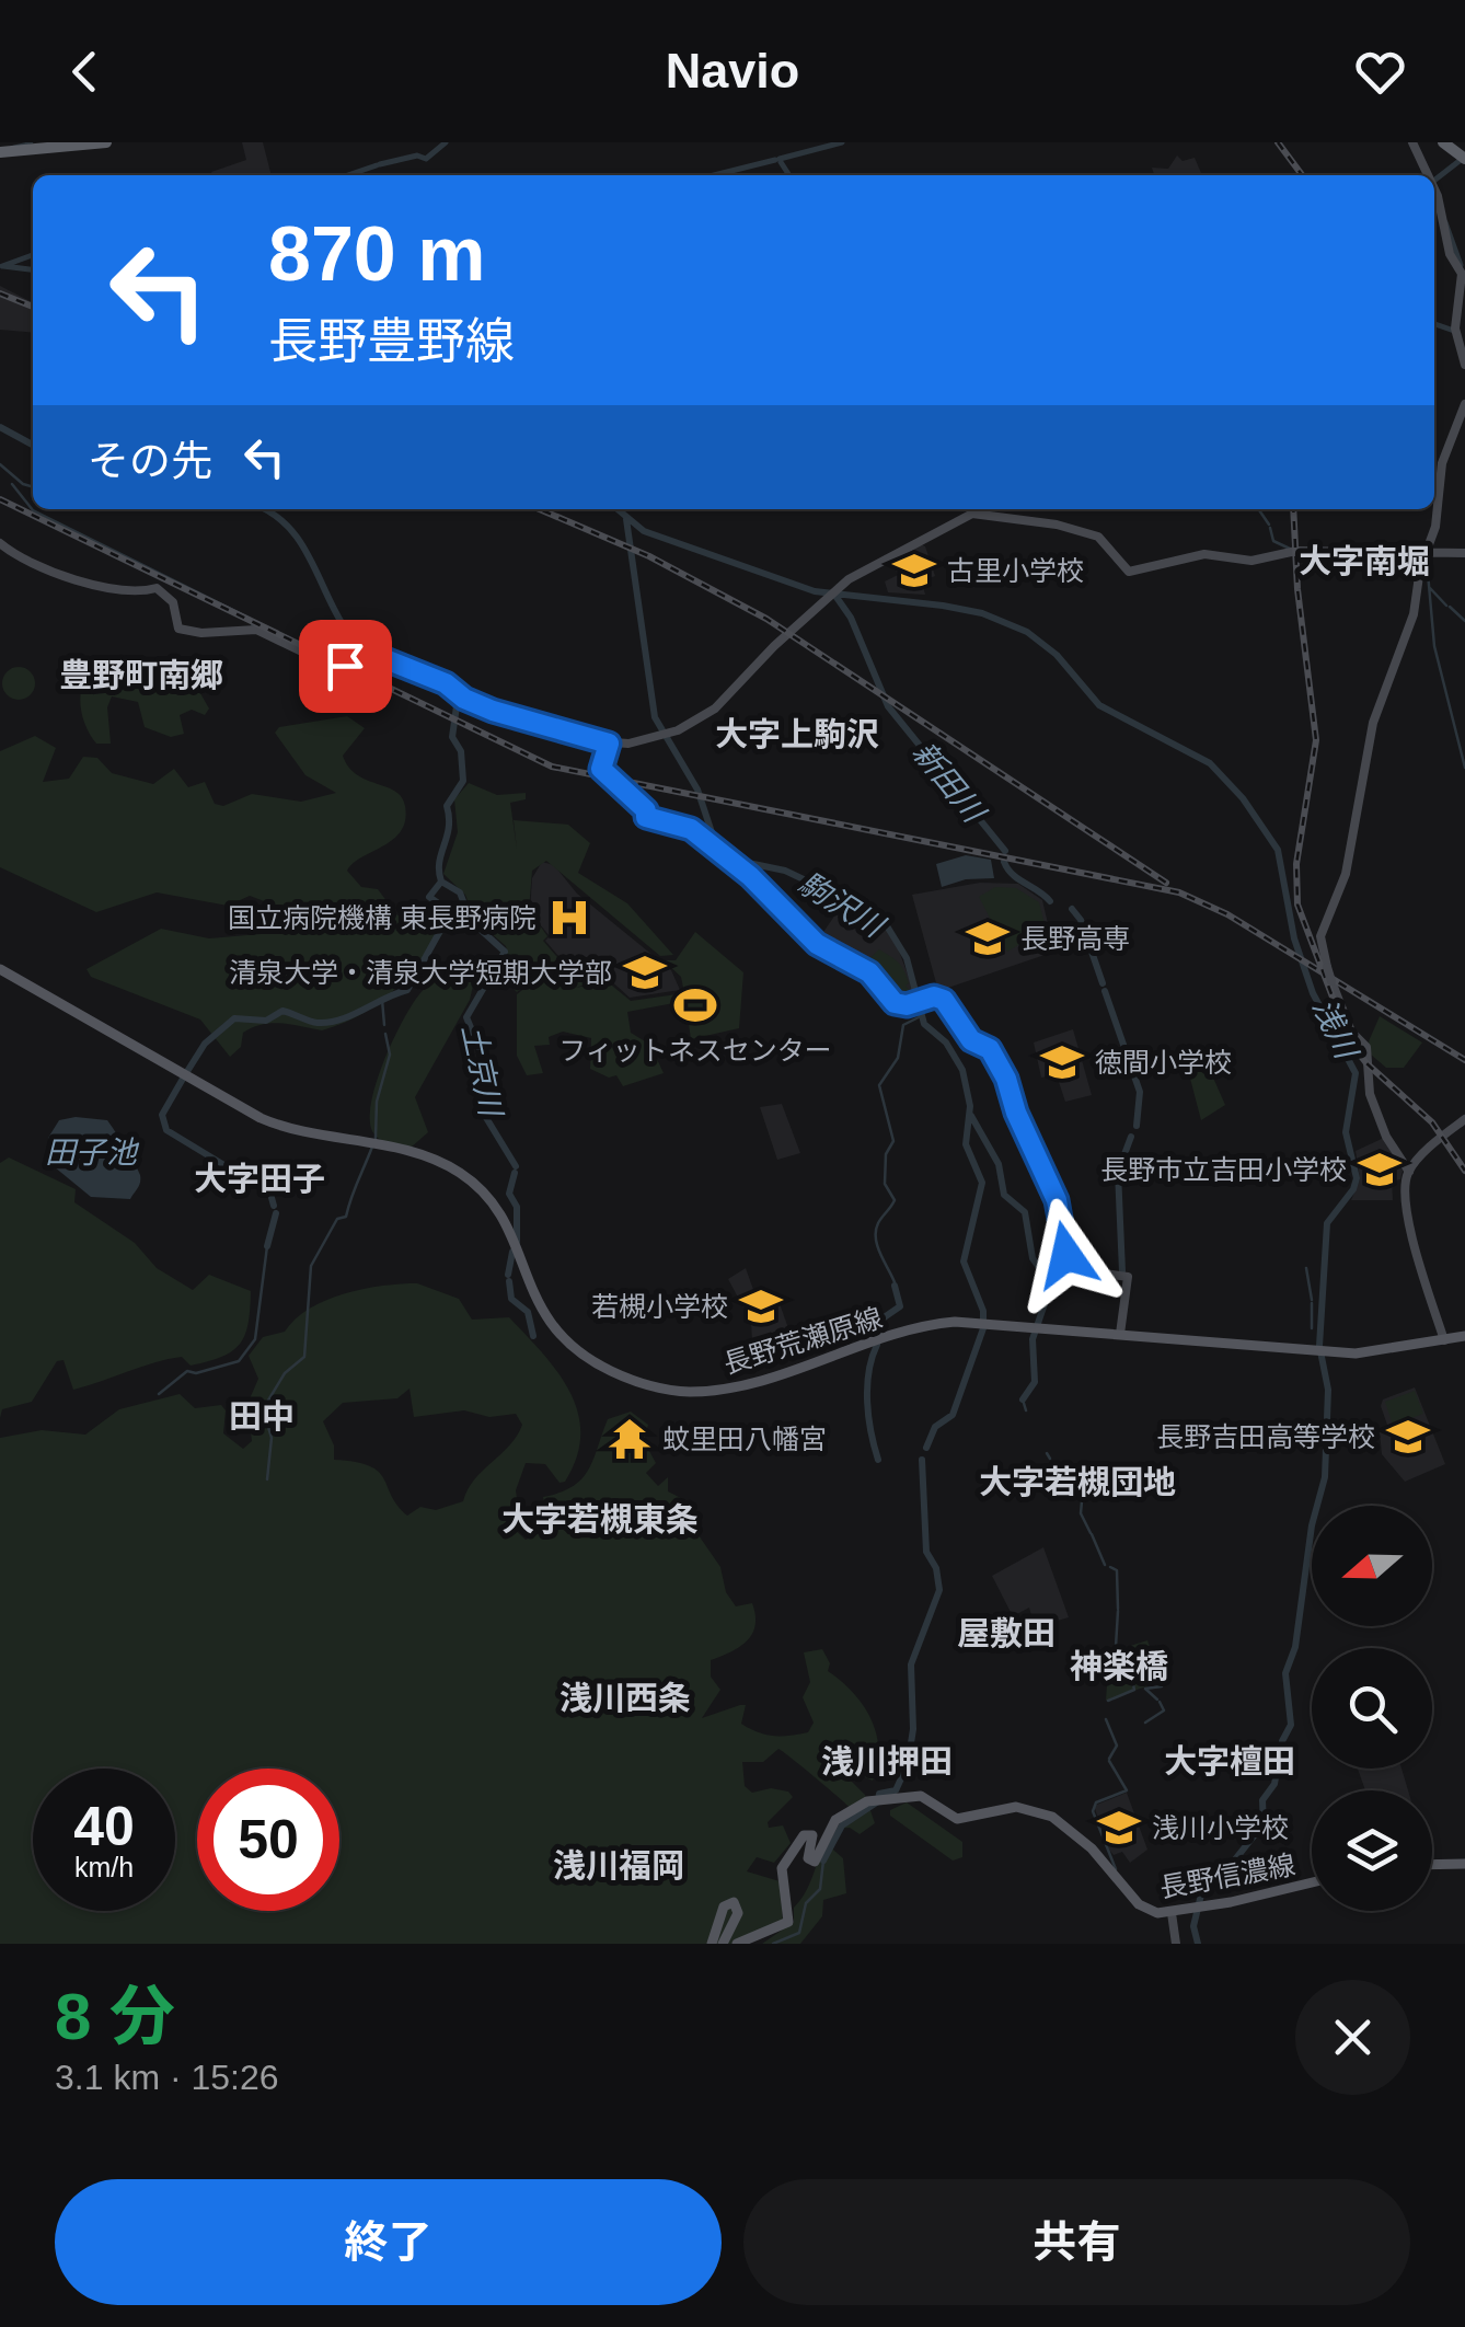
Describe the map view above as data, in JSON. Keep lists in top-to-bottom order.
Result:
{
  "streets": {
    "main road": ["長野荒瀬原線", "長野信濃線"]
  },
  "districts": [
    "大字南堀",
    "豊野町南郷",
    "大字上駒沢",
    "大字田子",
    "田中",
    "大字若槻団地",
    "大字若槻東条",
    "屋敷田",
    "神楽橋",
    "浅川西条",
    "浅川押田",
    "大字檀田",
    "浅川福岡"
  ],
  "water": [
    "新田川",
    "駒沢川",
    "浅川",
    "土京川",
    "田子池"
  ],
  "places": {
    "school or university": [
      "古里小学校",
      "長野高専",
      "清泉大学・清泉大学短期大学部",
      "徳間小学校",
      "長野市立吉田小学校",
      "若槻小学校",
      "長野吉田高等学校",
      "浅川小学校"
    ],
    "hospital": ["国立病院機構 東長野病院"],
    "sports": ["フィットネスセンター"],
    "temple": ["蚊里田八幡宮"]
  },
  "north": "left",
  "page": {
    "header": "Navio",
    "turn": ["870 m", "長野豊野線"],
    "then": "その先",
    "speed": "40 km/h",
    "limit": "50",
    "heading": ["8 分", "3.1 km · 15:26"],
    "buttons": ["終了", "共有"]
  }
}
